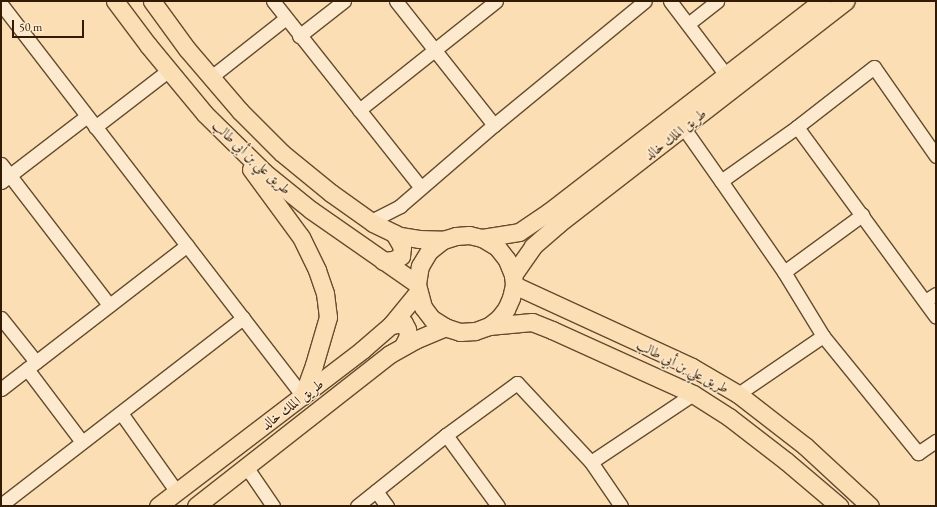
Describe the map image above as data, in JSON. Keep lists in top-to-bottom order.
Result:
{
  "streets": {
    "main road": ["طريق الملك خالد", "طريق علي بن أبي طالب"]
  },
  "crossings": [
    ["طريق الملك خالد", "طريق علي بن أبي طالب"]
  ],
  "scale_bar": "50 m"
}
